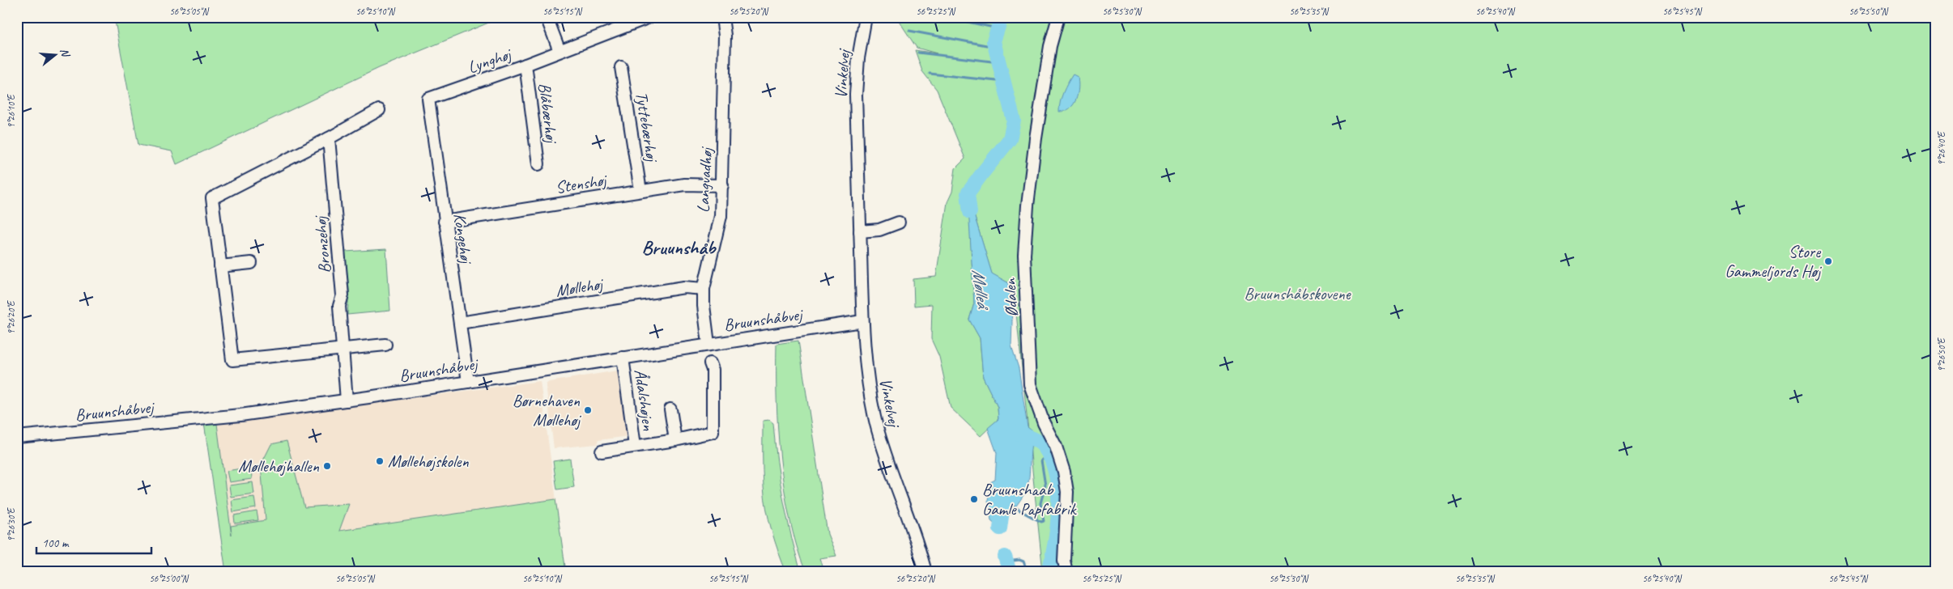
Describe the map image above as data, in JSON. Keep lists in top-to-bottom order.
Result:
{
  "streets": {
    "street": [
      "Lynghøj",
      "Vinkelvej",
      "Blåbærhøj",
      "Tyttebærhøj",
      "Langvadhøj",
      "Stenshøj",
      "Kongehøj",
      "Bronzehøj",
      "Møllehøj",
      "Ødalen",
      "Bruunshåbvej",
      "Ådalshøjen"
    ]
  },
  "crossings": [
    ["Lynghøj", "Blåbærhøj"],
    ["Lynghøj", "Kongehøj"],
    ["Vinkelvej", "Bruunshåbvej"],
    ["Tyttebærhøj", "Stenshøj"],
    ["Langvadhøj", "Stenshøj"],
    ["Langvadhøj", "Møllehøj"],
    ["Langvadhøj", "Bruunshåbvej"],
    ["Stenshøj", "Kongehøj"],
    ["Kongehøj", "Møllehøj"],
    ["Kongehøj", "Bruunshåbvej"],
    ["Bronzehøj", "Bruunshåbvej"],
    ["Bruunshåbvej", "Ådalshøjen"]
  ],
  "districts": ["Bruunshåb"],
  "water": ["Mølleå"],
  "parks": ["Bruunshåbskovene"],
  "places": [
    "Store Gammeljords Høj",
    "Børnehaven Møllehøj",
    "Møllehøjskolen",
    "Møllehøjhallen",
    "Bruunshaab Gamle Papfabrik"
  ],
  "scale_bar": "100 m",
  "north": "right",
  "coordinates": [
    "56°25'05\"N",
    "56°25'10\"N",
    "56°25'15\"N",
    "56°25'20\"N",
    "56°25'25\"N",
    "56°25'30\"N",
    "56°25'35\"N",
    "56°25'40\"N",
    "56°25'45\"N",
    "56°25'50\"N",
    "9°26'10\"E",
    "9°26'40\"E",
    "9°26'20\"E",
    "9°26'50\"E",
    "9°26'30\"E",
    "56°25'00\"N"
  ]
}
